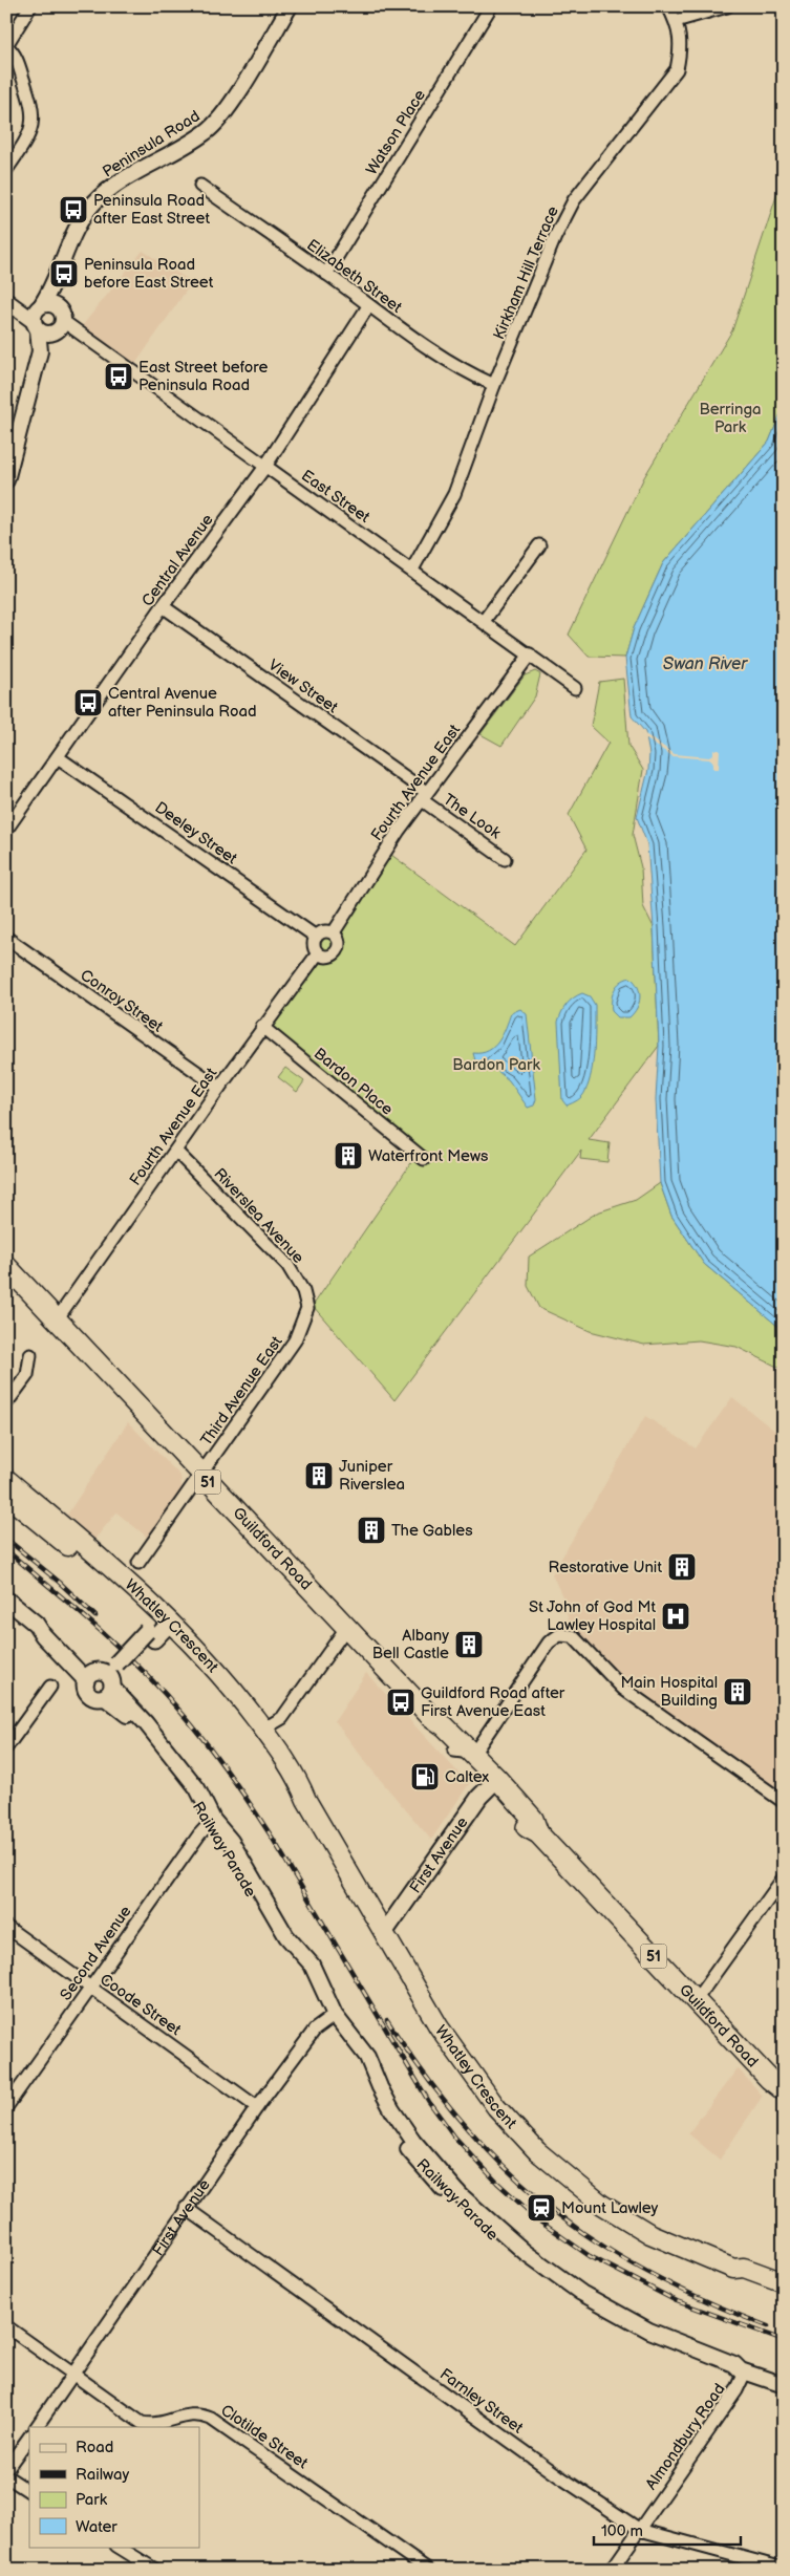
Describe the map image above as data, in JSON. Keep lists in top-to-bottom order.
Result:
{
  "streets": {
    "highway": ["51", "Guildford Road"],
    "main road": ["Whatley Crescent", "Railway Parade", "First Avenue"],
    "street": [
      "Watson Place",
      "Peninsula Road",
      "Kirkham Hill Terrace",
      "Elizabeth Street",
      "East Street",
      "Central Avenue",
      "View Street",
      "Fourth Avenue East",
      "The Look",
      "Deeley Street",
      "Conroy Street",
      "Bardon Place",
      "Riverslea Avenue",
      "Third Avenue East",
      "Second Avenue",
      "Coode Street",
      "Farnley Street",
      "Clotilde Street",
      "Almondbury Road"
    ]
  },
  "crossings": [
    ["Watson Place", "Elizabeth Street"],
    ["Peninsula Road", "East Street"],
    ["Kirkham Hill Terrace", "Elizabeth Street"],
    ["Kirkham Hill Terrace", "East Street"],
    ["Elizabeth Street", "Central Avenue"],
    ["East Street", "Central Avenue"],
    ["East Street", "Fourth Avenue East"],
    ["Central Avenue", "View Street"],
    ["Central Avenue", "Deeley Street"],
    ["View Street", "Fourth Avenue East"],
    ["View Street", "The Look"],
    ["Fourth Avenue East", "The Look"],
    ["Fourth Avenue East", "Deeley Street"],
    ["Fourth Avenue East", "Conroy Street"],
    ["Fourth Avenue East", "Bardon Place"],
    ["Fourth Avenue East", "Riverslea Avenue"],
    ["Fourth Avenue East", "Guildford Road"],
    ["Riverslea Avenue", "Third Avenue East"],
    ["Third Avenue East", "Guildford Road"],
    ["Guildford Road", "First Avenue"],
    ["Whatley Crescent", "First Avenue"],
    ["Railway Parade", "First Avenue"],
    ["Railway Parade", "Second Avenue"],
    ["Railway Parade", "Almondbury Road"],
    ["First Avenue", "Coode Street"],
    ["First Avenue", "Farnley Street"],
    ["First Avenue", "Clotilde Street"],
    ["Second Avenue", "Coode Street"],
    ["Farnley Street", "Almondbury Road"]
  ],
  "water": ["Swan River"],
  "parks": ["Berringa Park", "Bardon Park"],
  "places": {
    "bus stop": [
      "Peninsula Road after East Street",
      "Peninsula Road before East Street",
      "East Street before Peninsula Road",
      "Central Avenue after Peninsula Road",
      "Guildford Road after First Avenue East"
    ],
    "building": [
      "Waterfront Mews",
      "Juniper Riverslea",
      "The Gables",
      "Restorative Unit",
      "Albany Bell Castle",
      "Main Hospital Building"
    ],
    "hospital": ["St John of God Mt Lawley Hospital"],
    "fuel station": ["Caltex"],
    "station": ["Mount Lawley"]
  },
  "legend": [
    "Road",
    "Railway",
    "Park",
    "Water"
  ],
  "scale_bar": "100 m"
}
